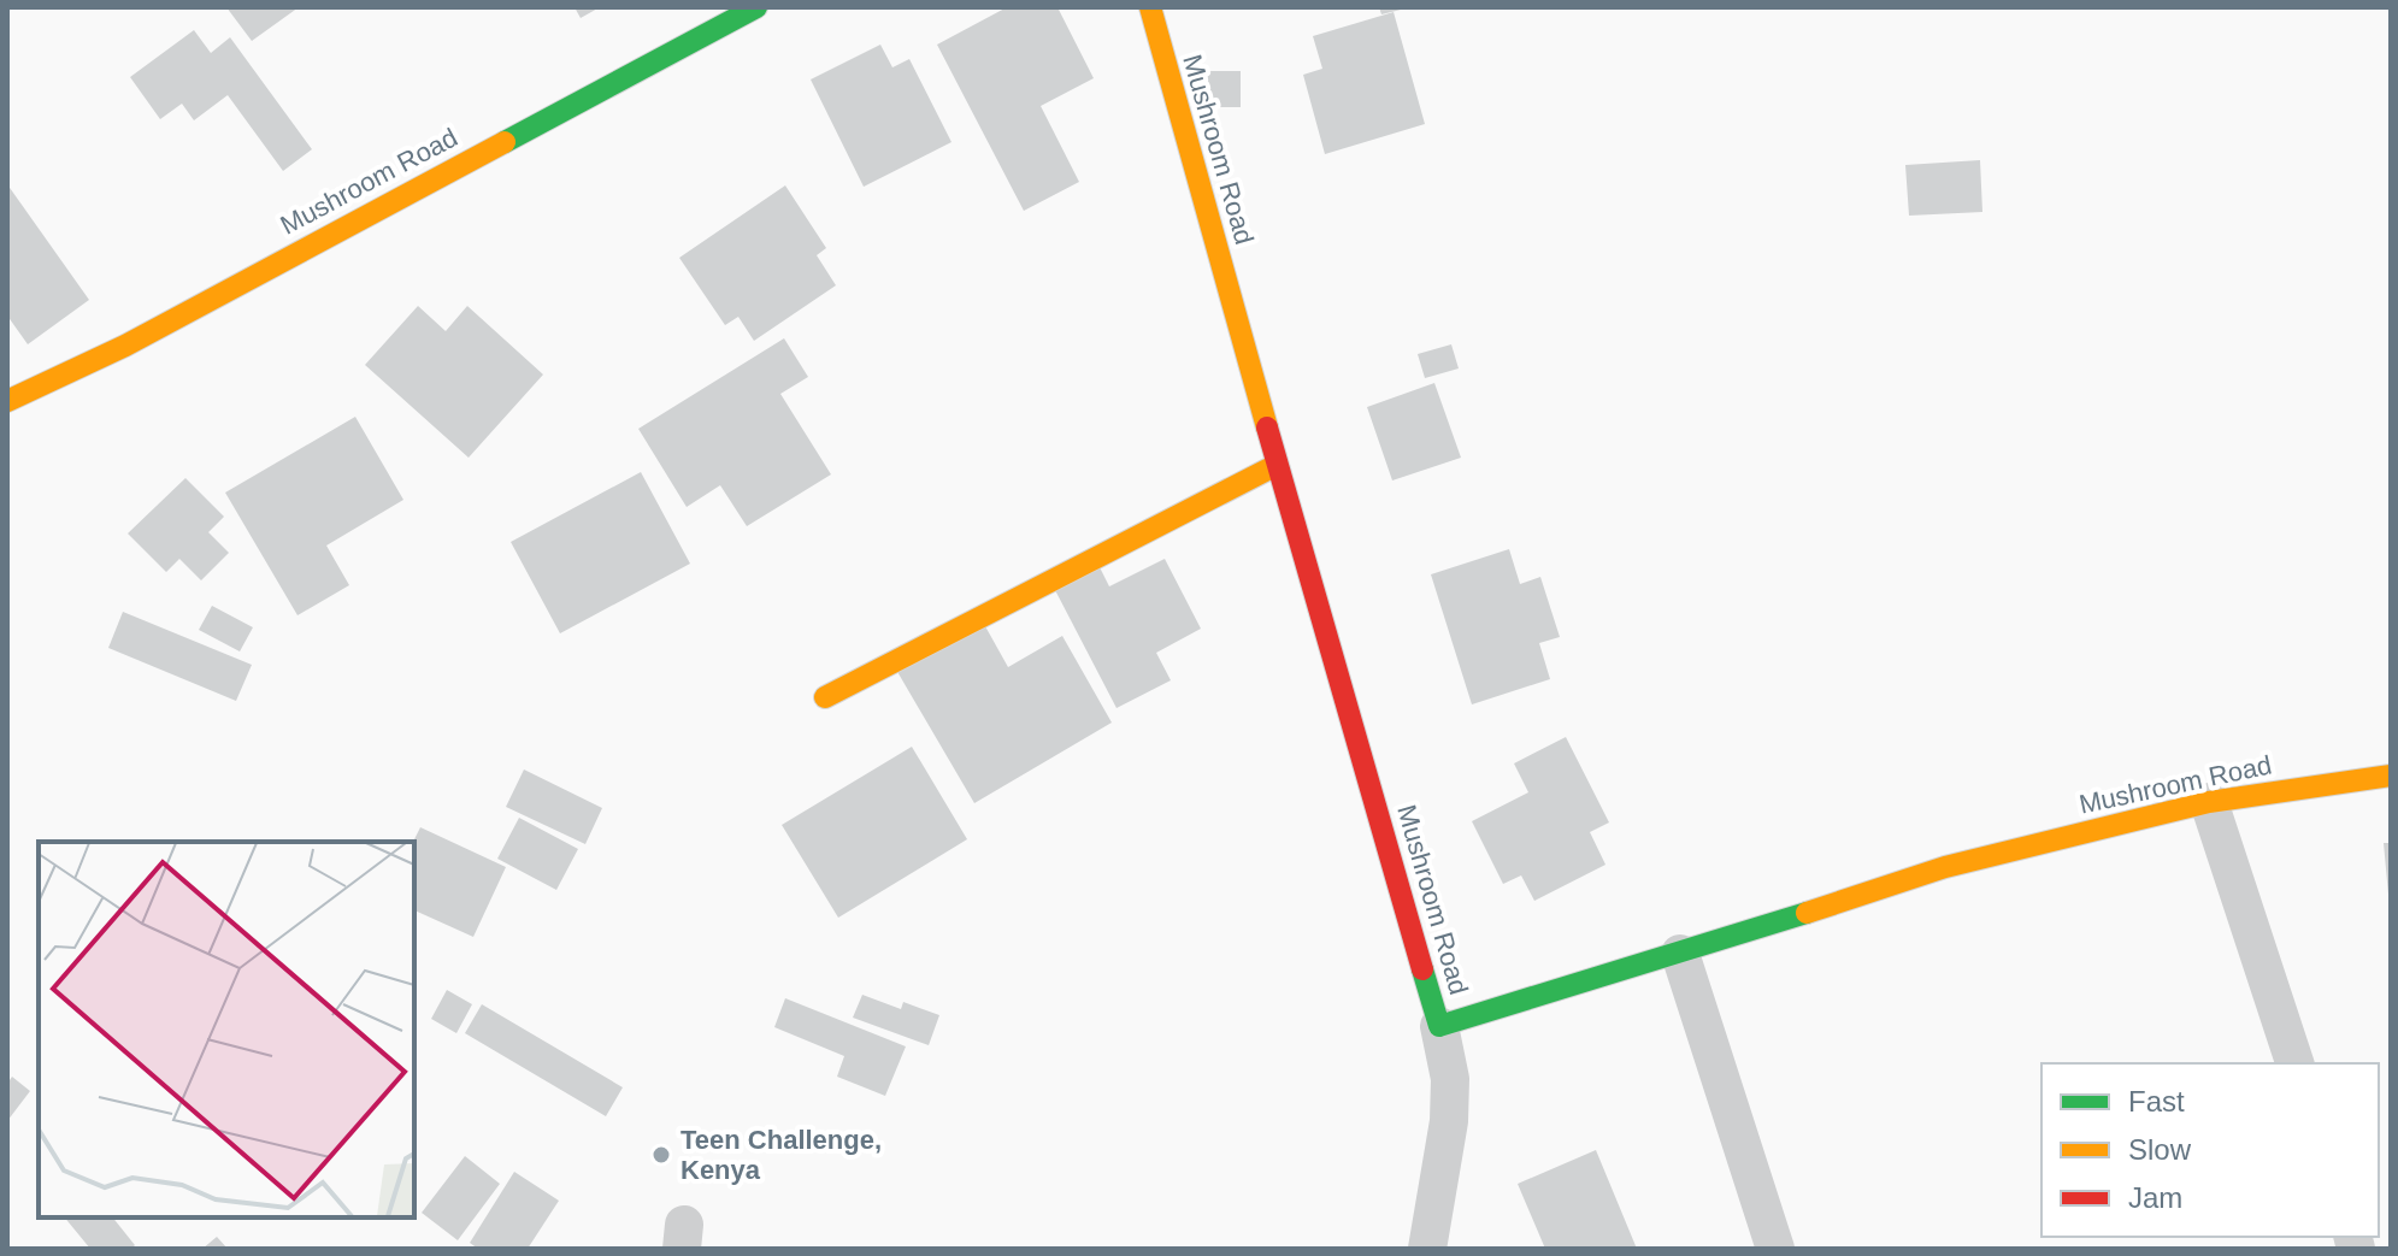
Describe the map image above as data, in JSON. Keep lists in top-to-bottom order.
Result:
{
  "streets": {
    "street": ["Mushroom Road"]
  },
  "places": ["Teen Challenge, Kenya"],
  "legend": ["Fast", "Slow", "Jam"]
}
